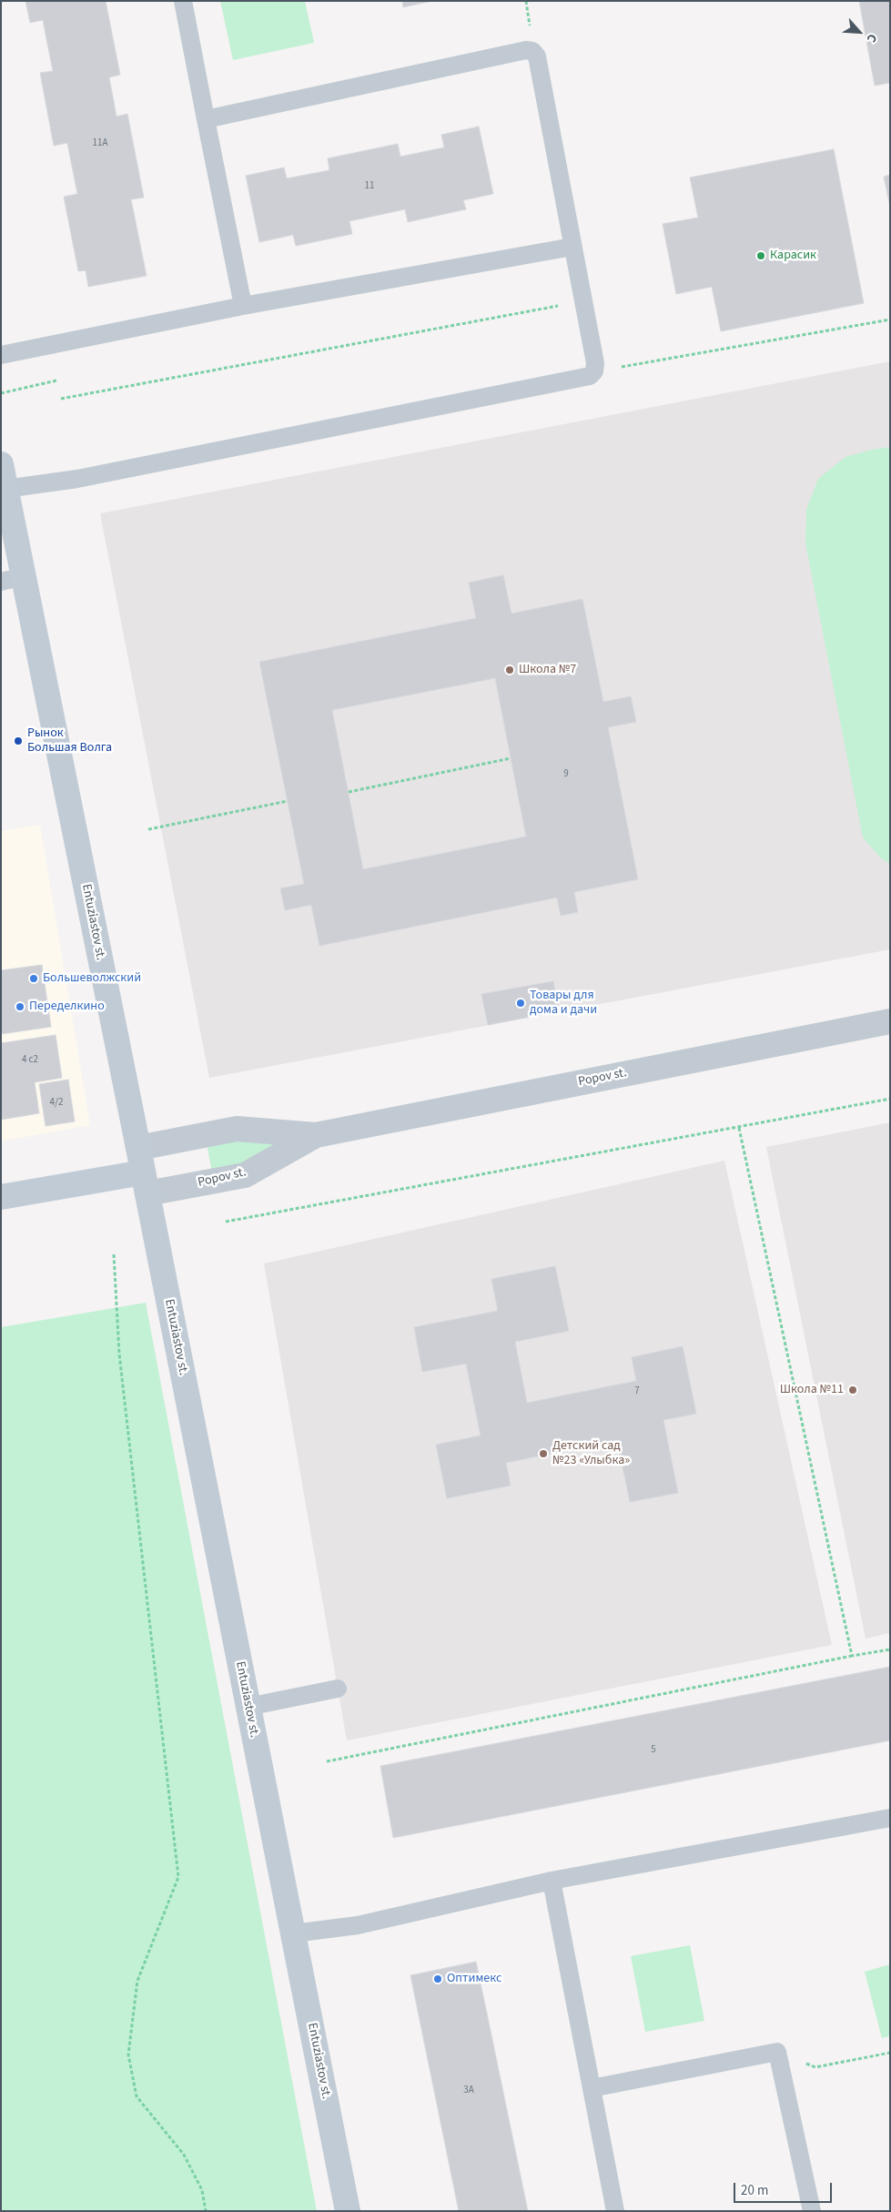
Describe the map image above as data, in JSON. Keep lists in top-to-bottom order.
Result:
{
  "streets": {
    "street": ["Entuziastov st.", "Popov st."]
  },
  "crossings": [
    ["Entuziastov st.", "Popov st."]
  ],
  "places": [
    "Карасик",
    "Школа №7",
    "Рынок Большая Волга",
    "Большеволжский",
    "Товары для дома и дачи",
    "Переделкино",
    "Школа №11",
    "Детский сад №23 «Улыбка»",
    "Оптимекс"
  ],
  "house_numbers": [
    "11А",
    "11",
    "9",
    "4 с2",
    "4/2",
    "7",
    "5",
    "3А"
  ],
  "scale_bar": "20 m",
  "north": "bottom right"
}
